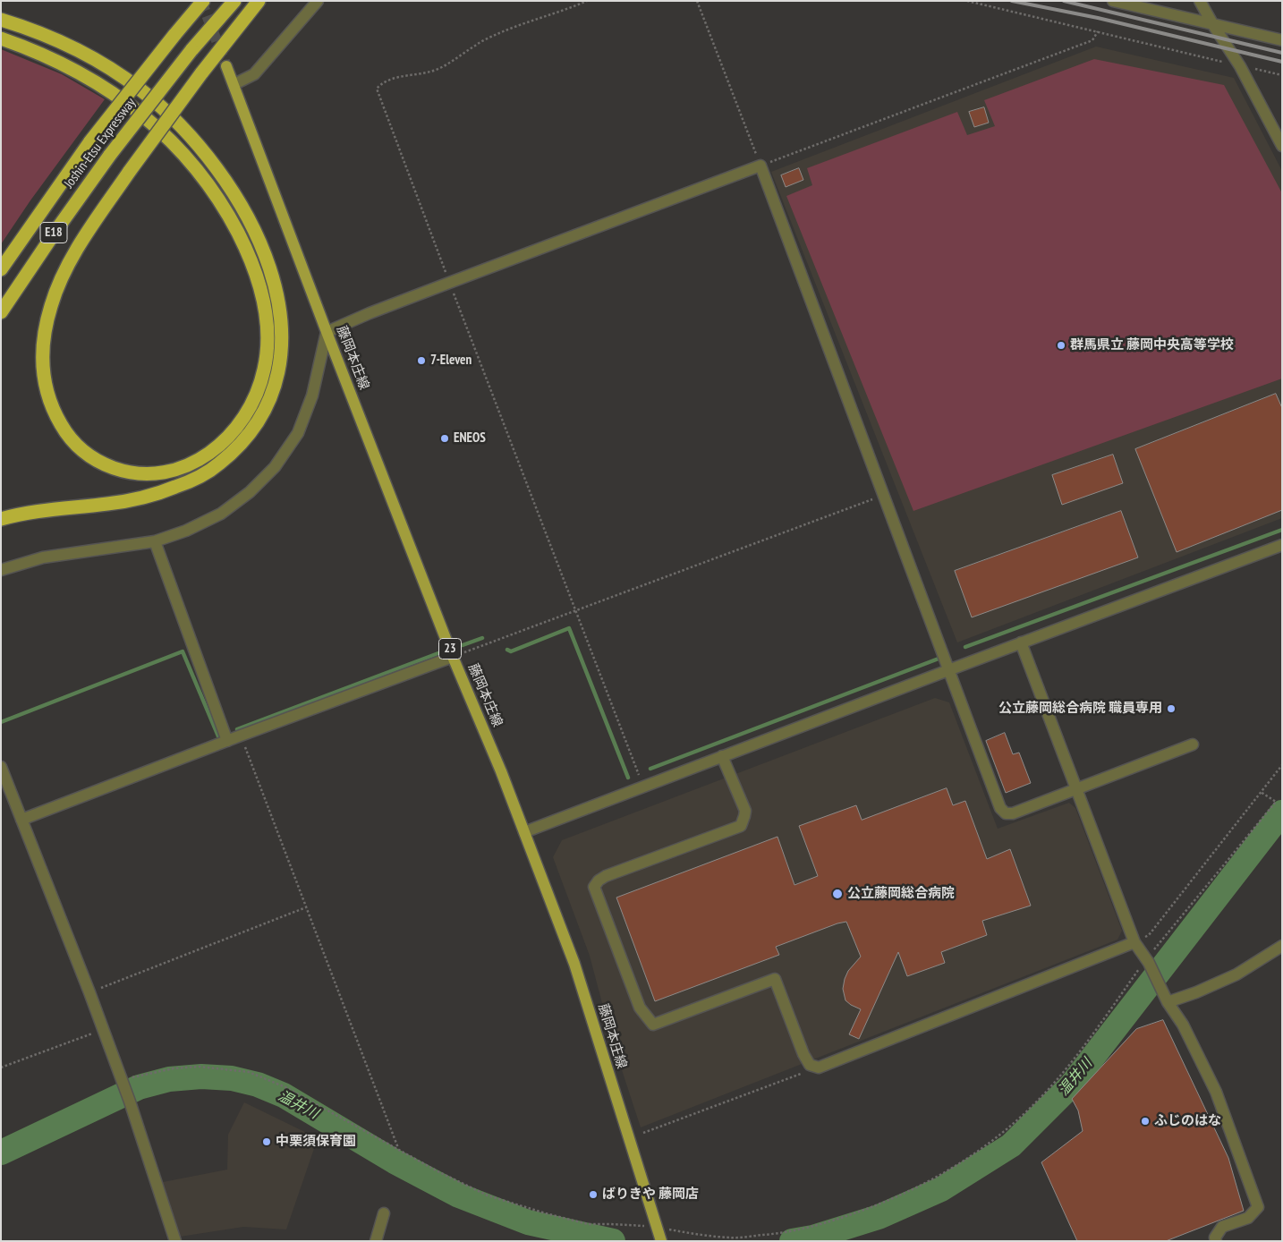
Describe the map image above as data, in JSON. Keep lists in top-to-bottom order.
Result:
{
  "streets": {
    "highway": ["Joshin-Etsu Expressway", "E18"],
    "main road": ["藤岡本庄線", "23"]
  },
  "water": ["温井川"],
  "places": [
    "群馬県立 藤岡中央高等学校",
    "7-Eleven",
    "ENEOS",
    "公立藤岡総合病院 職員専用",
    "公立藤岡総合病院",
    "ふじのはな",
    "中栗須保育園",
    "ばりきや 藤岡店"
  ]
}
